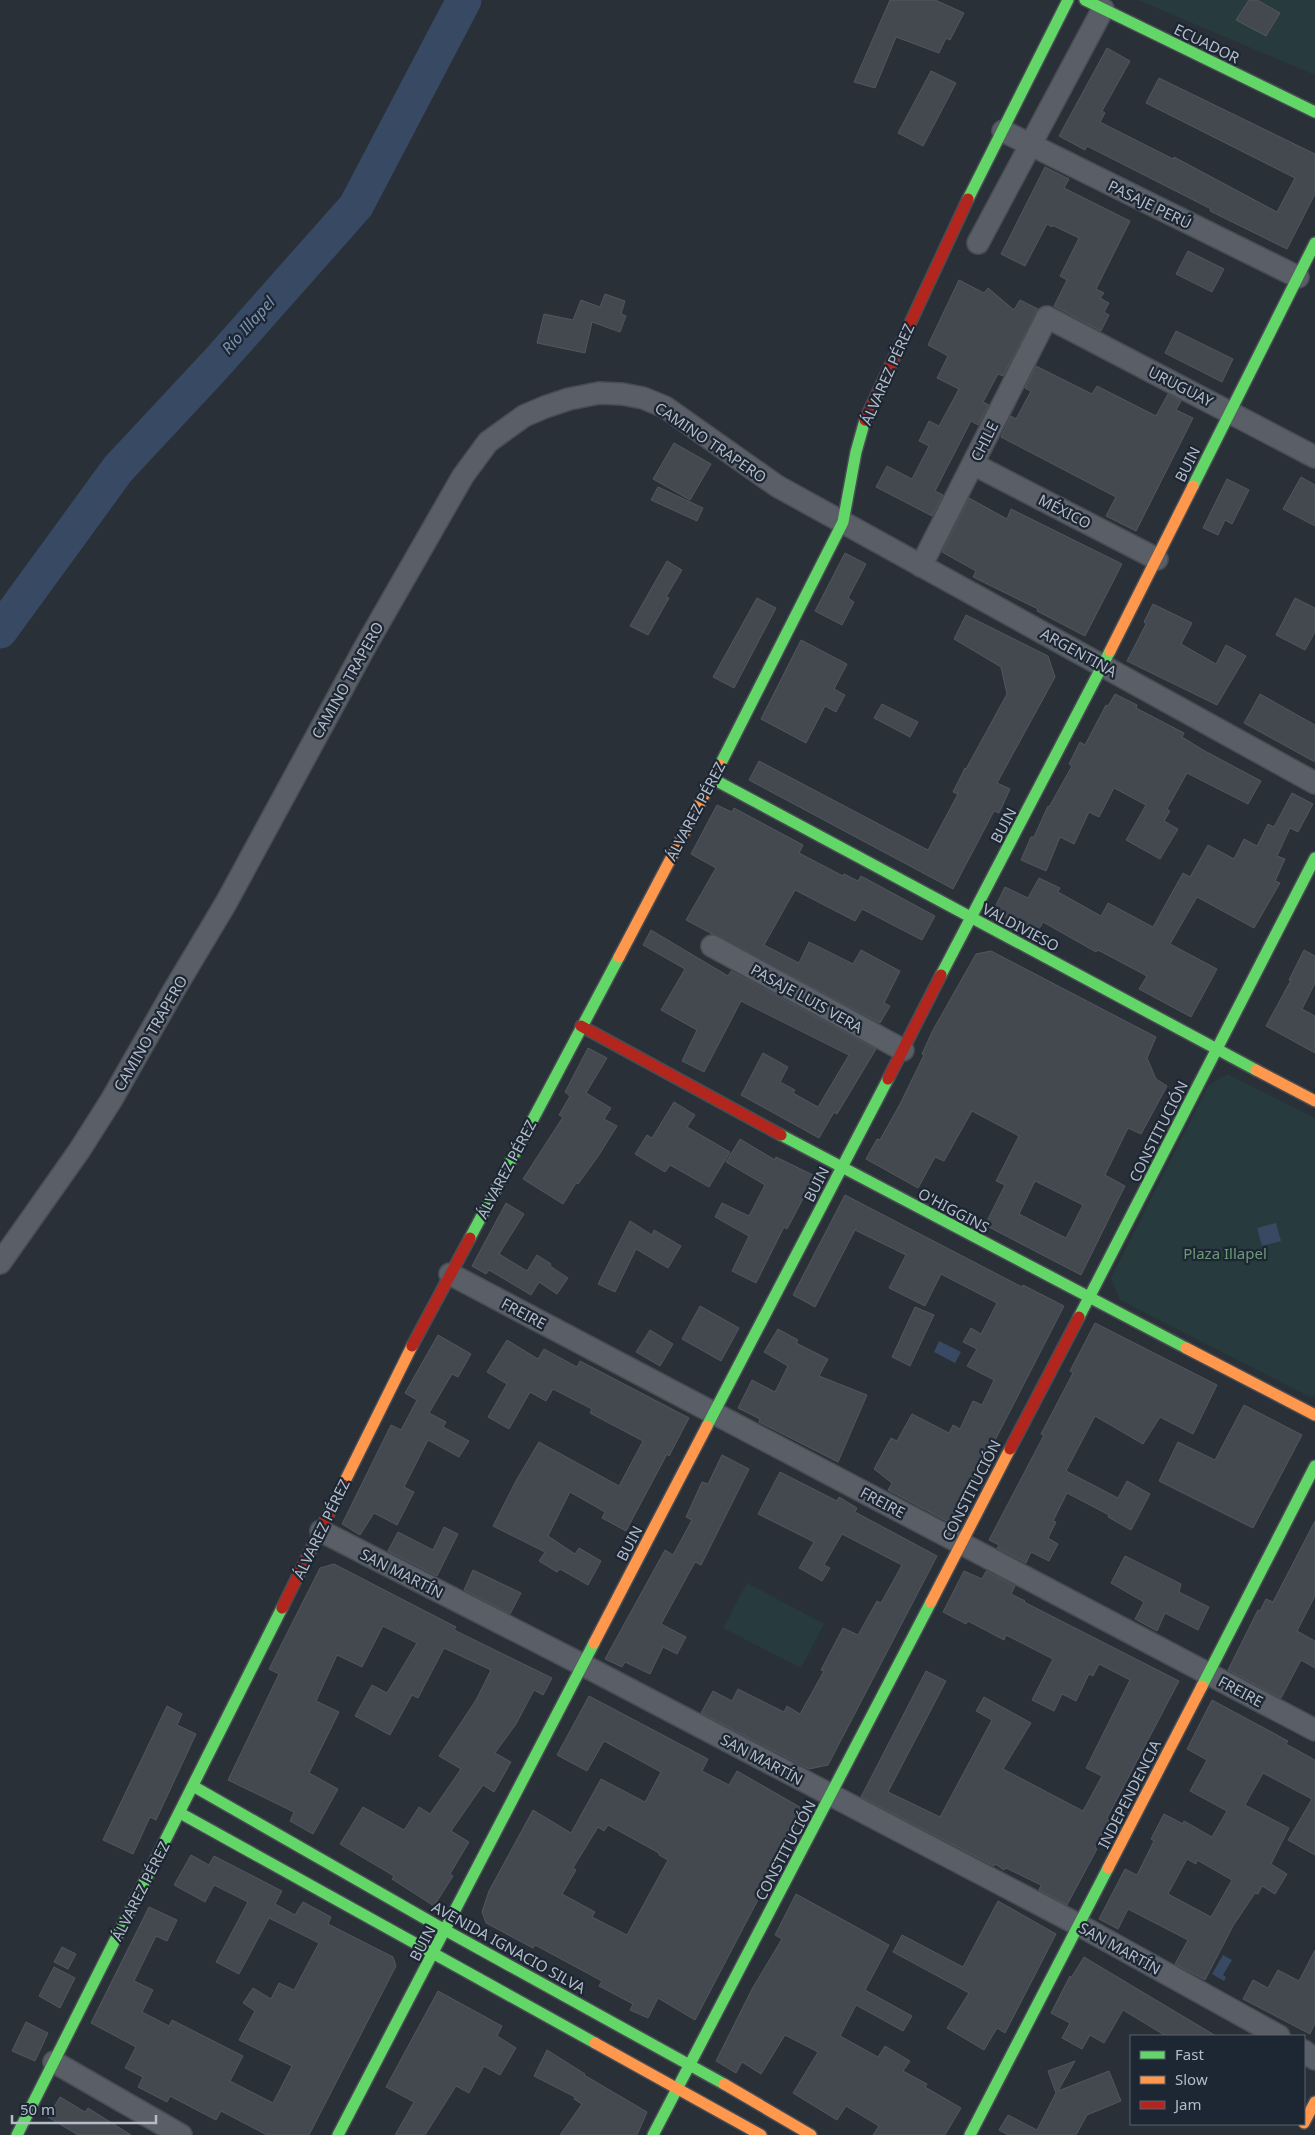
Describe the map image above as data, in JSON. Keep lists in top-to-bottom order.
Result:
{
  "streets": {
    "main road": [
      "ECUADOR",
      "ÁLVAREZ PÉREZ",
      "BUIN",
      "VALDIVIESO",
      "CONSTITUCIÓN",
      "O'HIGGINS",
      "INDEPENDENCIA",
      "AVENIDA IGNACIO SILVA"
    ],
    "street": [
      "PASAJE PERÚ",
      "URUGUAY",
      "CHILE",
      "CAMINO TRAPERO",
      "MÉXICO",
      "ARGENTINA",
      "PASAJE LUIS VERA",
      "FREIRE",
      "SAN MARTÍN"
    ]
  },
  "crossings": [
    ["PASAJE PERÚ", "ÁLVAREZ PÉREZ"],
    ["PASAJE PERÚ", "BUIN"],
    ["ÁLVAREZ PÉREZ", "CAMINO TRAPERO"],
    ["ÁLVAREZ PÉREZ", "ARGENTINA"],
    ["ÁLVAREZ PÉREZ", "VALDIVIESO"],
    ["ÁLVAREZ PÉREZ", "O'HIGGINS"],
    ["ÁLVAREZ PÉREZ", "FREIRE"],
    ["ÁLVAREZ PÉREZ", "SAN MARTÍN"],
    ["ÁLVAREZ PÉREZ", "AVENIDA IGNACIO SILVA"],
    ["URUGUAY", "CHILE"],
    ["URUGUAY", "BUIN"],
    ["CHILE", "MÉXICO"],
    ["CHILE", "ARGENTINA"],
    ["CAMINO TRAPERO", "ARGENTINA"],
    ["BUIN", "MÉXICO"],
    ["BUIN", "ARGENTINA"],
    ["BUIN", "VALDIVIESO"],
    ["BUIN", "PASAJE LUIS VERA"],
    ["BUIN", "O'HIGGINS"],
    ["BUIN", "FREIRE"],
    ["BUIN", "SAN MARTÍN"],
    ["BUIN", "AVENIDA IGNACIO SILVA"],
    ["VALDIVIESO", "CONSTITUCIÓN"],
    ["CONSTITUCIÓN", "O'HIGGINS"],
    ["CONSTITUCIÓN", "FREIRE"],
    ["CONSTITUCIÓN", "SAN MARTÍN"],
    ["CONSTITUCIÓN", "AVENIDA IGNACIO SILVA"],
    ["FREIRE", "INDEPENDENCIA"],
    ["SAN MARTÍN", "INDEPENDENCIA"]
  ],
  "water": ["Río Illapel"],
  "parks": ["Plaza Illapel"],
  "legend": ["Fast", "Slow", "Jam"],
  "scale_bar": "50 m"
}
